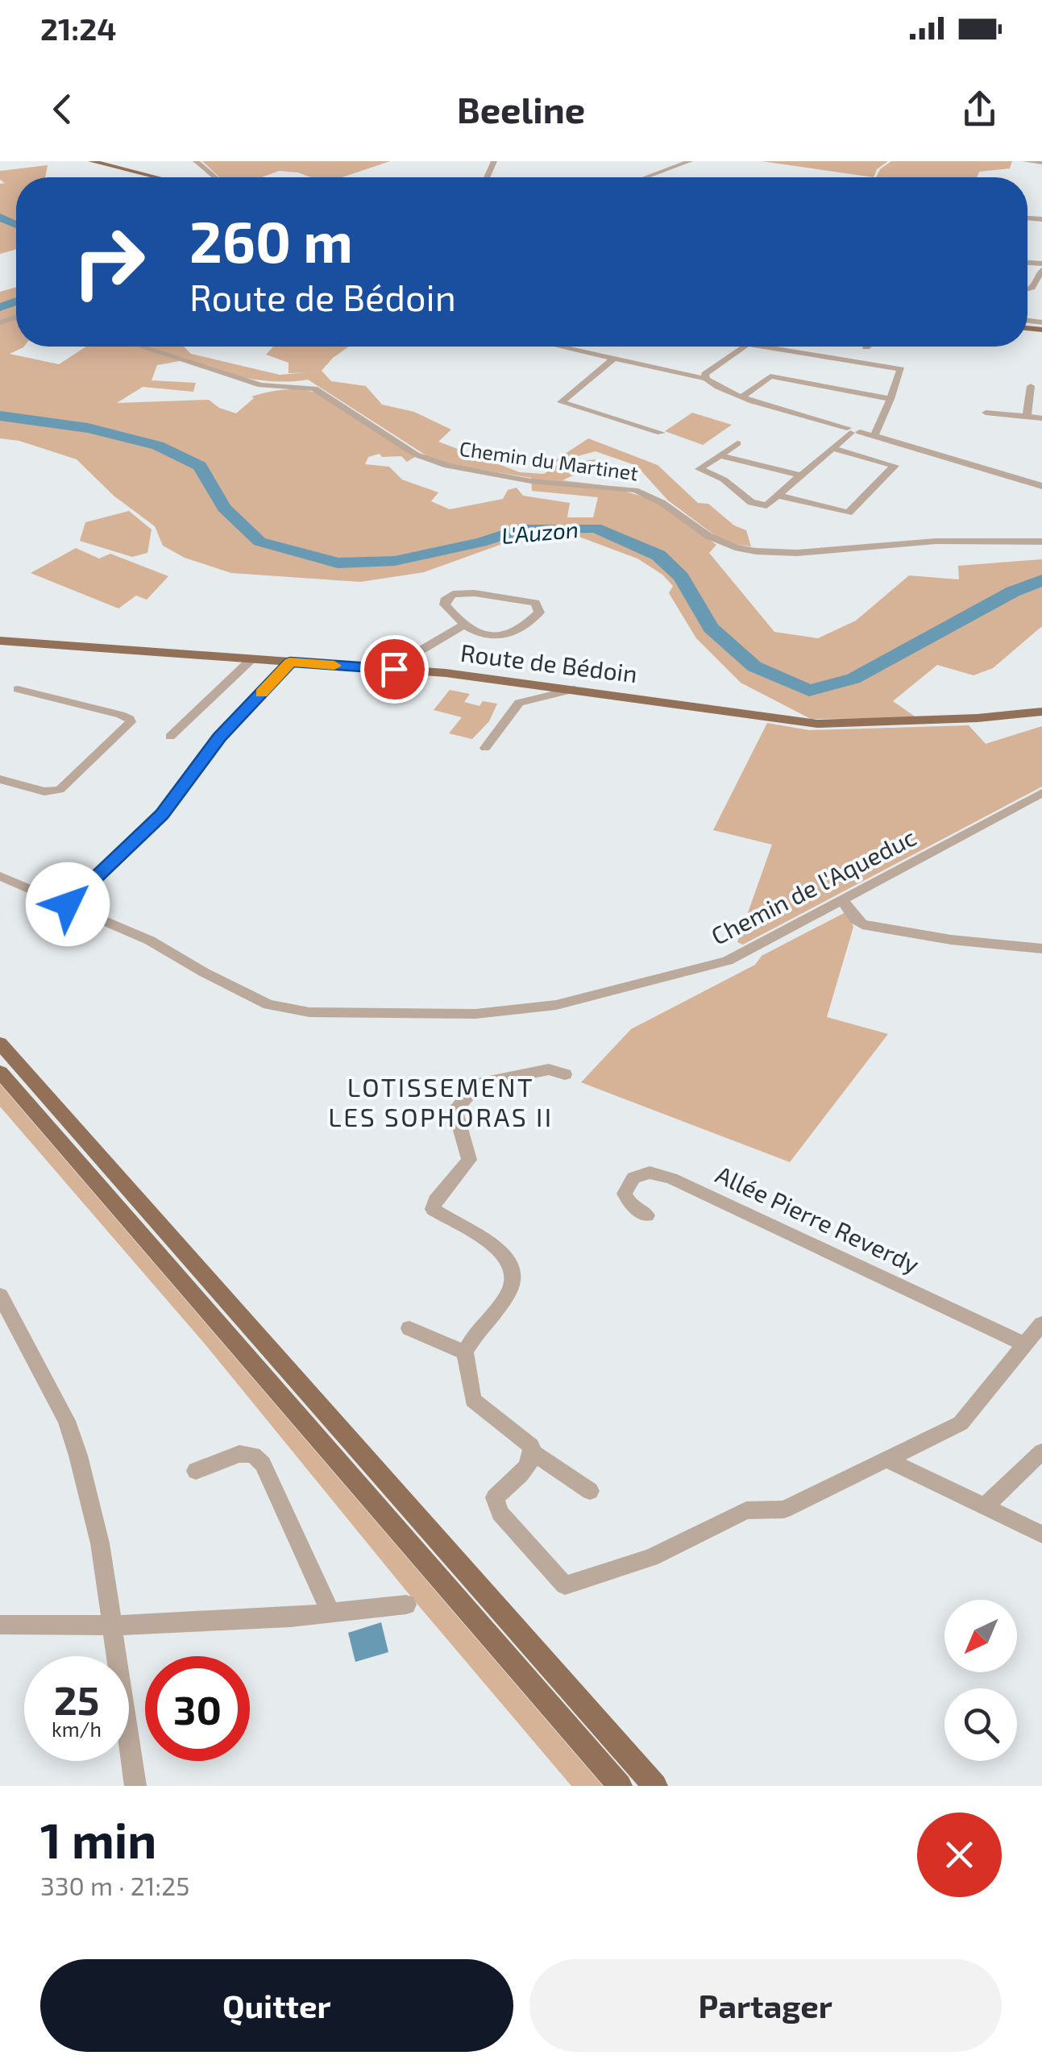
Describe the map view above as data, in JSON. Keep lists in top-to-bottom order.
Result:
{
  "streets": {
    "main road": ["Route de Bédoin"],
    "street": ["Chemin du Martinet", "Chemin de l'Aqueduc", "Allée Pierre Reverdy"]
  },
  "districts": ["LOTISSEMENT LES SOPHORAS II"],
  "water": ["L'Auzon"],
  "north": "bottom left",
  "page": {
    "status": "21:24",
    "header": "Beeline",
    "turn": ["260 m", "Route de Bédoin"],
    "speed": "25 km/h",
    "limit": "30",
    "heading": ["1 min", "330 m · 21:25"],
    "buttons": ["Quitter", "Partager"]
  }
}
